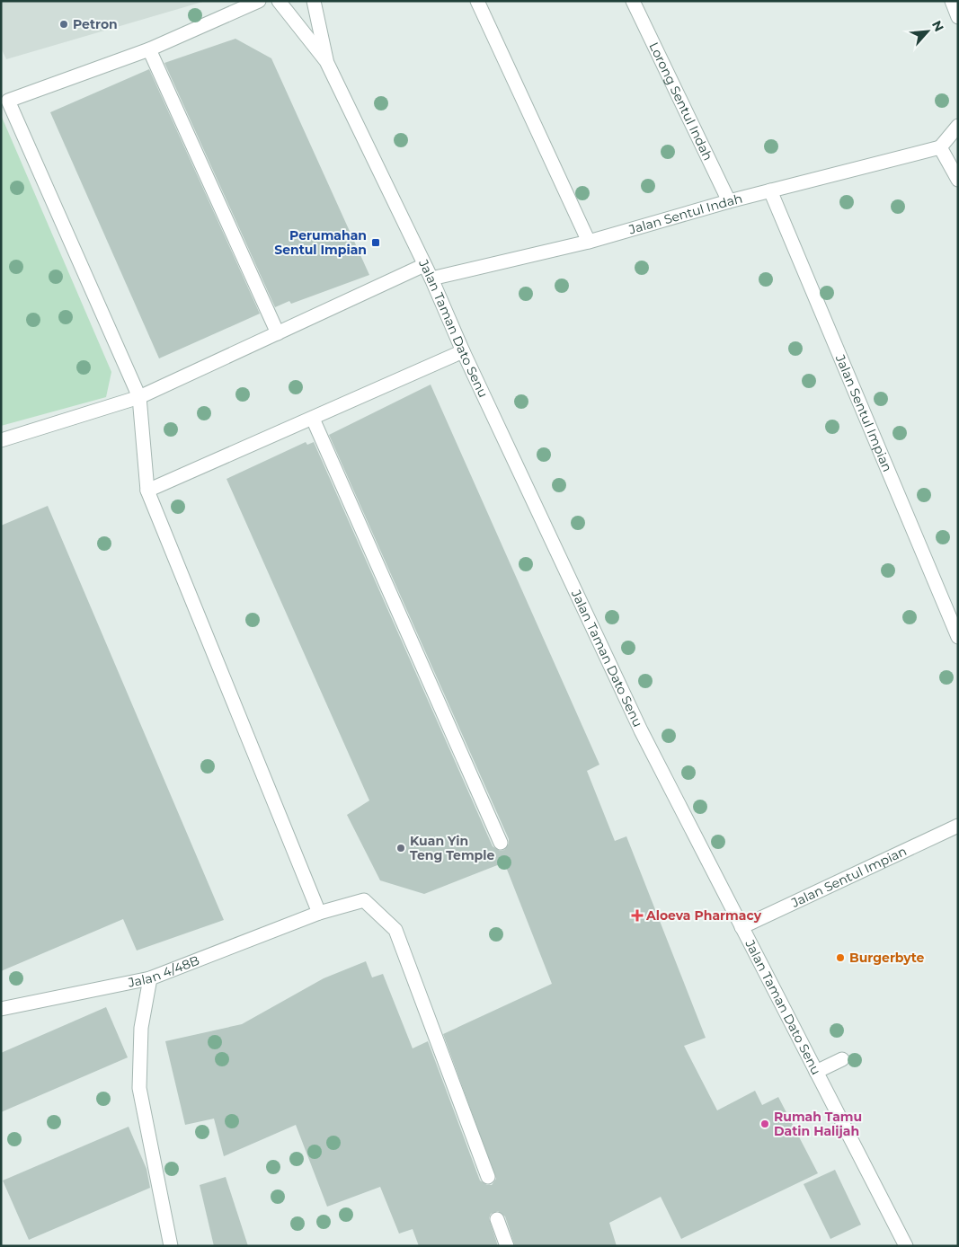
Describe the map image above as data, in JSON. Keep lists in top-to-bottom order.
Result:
{
  "streets": {
    "street": [
      "Lorong Sentul Indah",
      "Jalan Sentul Indah",
      "Jalan Taman Dato Senu",
      "Jalan Sentul Impian",
      "Jalan 4/48B"
    ]
  },
  "crossings": [
    ["Lorong Sentul Indah", "Jalan Sentul Indah"],
    ["Jalan Sentul Indah", "Jalan Taman Dato Senu"],
    ["Jalan Sentul Indah", "Jalan Sentul Impian"],
    ["Jalan Taman Dato Senu", "Jalan Sentul Impian"]
  ],
  "places": {
    "other": [
      "Petron",
      "Kuan Yin Teng Temple",
      "Burgerbyte",
      "Rumah Tamu Datin Halijah"
    ],
    "transit": ["Perumahan Sentul Impian"],
    "health": ["Aloeva Pharmacy"]
  },
  "north": "top right"
}
